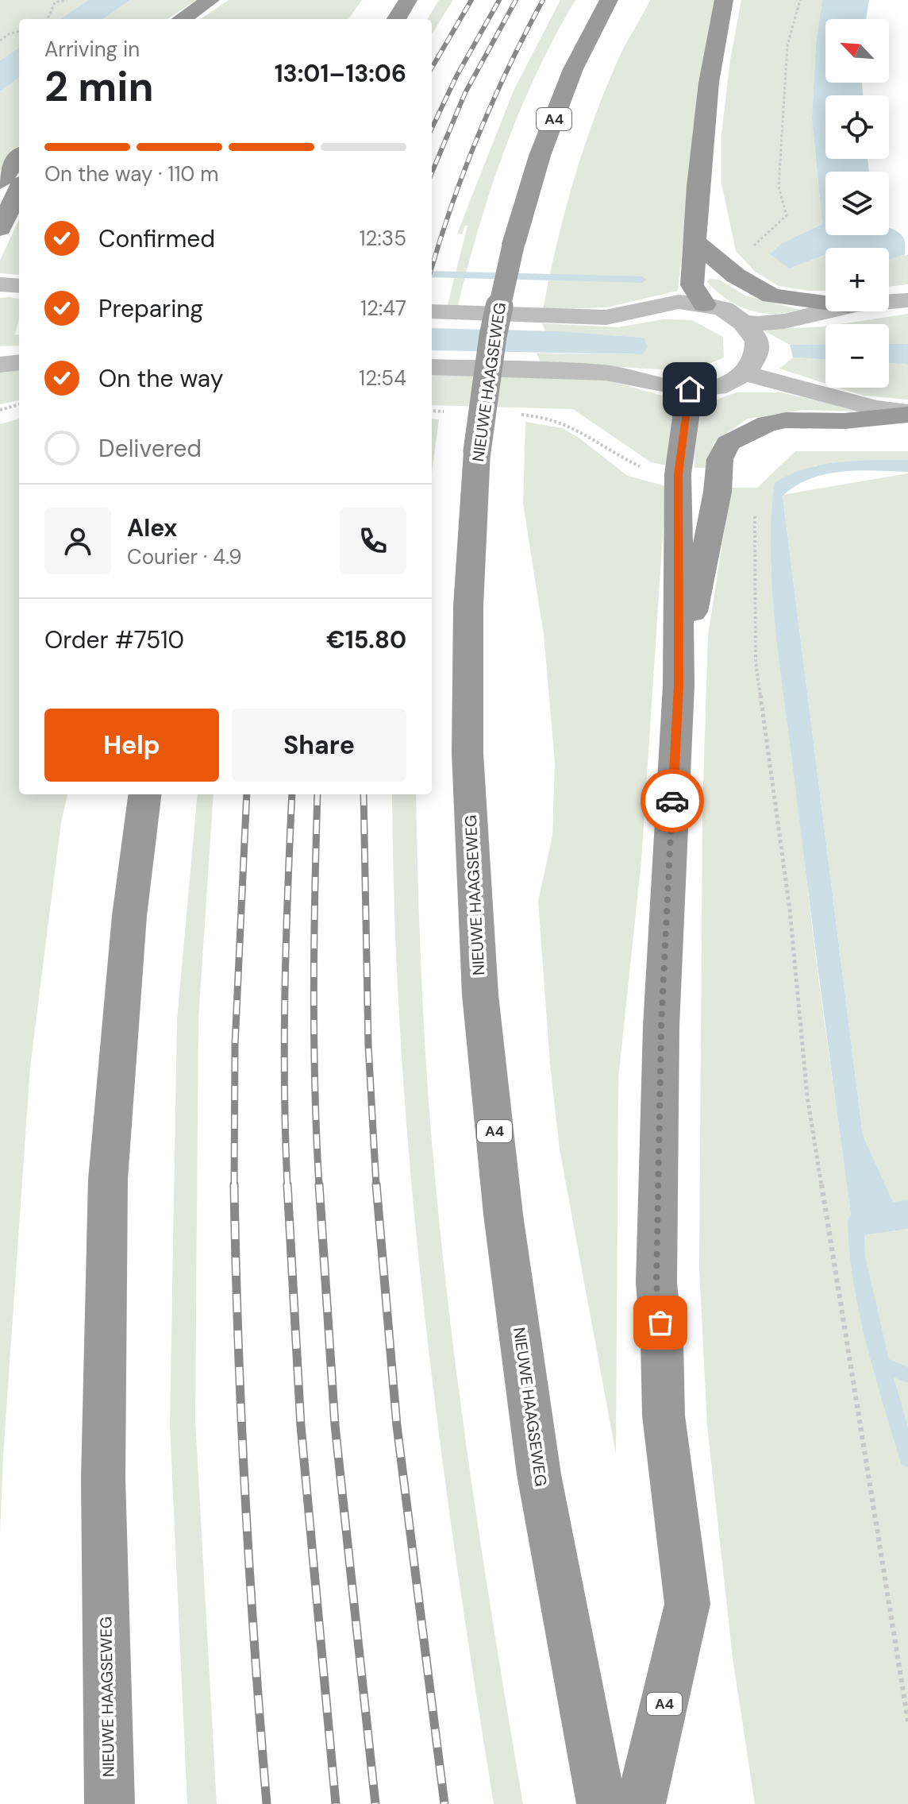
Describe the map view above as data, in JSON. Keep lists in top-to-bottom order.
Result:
{
  "streets": {
    "highway": ["A4", "NIEUWE HAAGSEWEG"]
  },
  "north": "top left",
  "page": {
    "map_buttons": ["+", "−"],
    "heading": ["2 min", "Arriving in", "13:01–13:06"],
    "panel": [
      "Alex",
      "Courier · 4.9",
      "Order #7510",
      "€15.80"
    ],
    "bar": "On the way · 110 m",
    "list": [
      ["Confirmed", "12:35"],
      ["Preparing", "12:47"],
      ["On the way", "12:54"],
      "Delivered"
    ],
    "buttons": ["Help", "Share"]
  }
}
